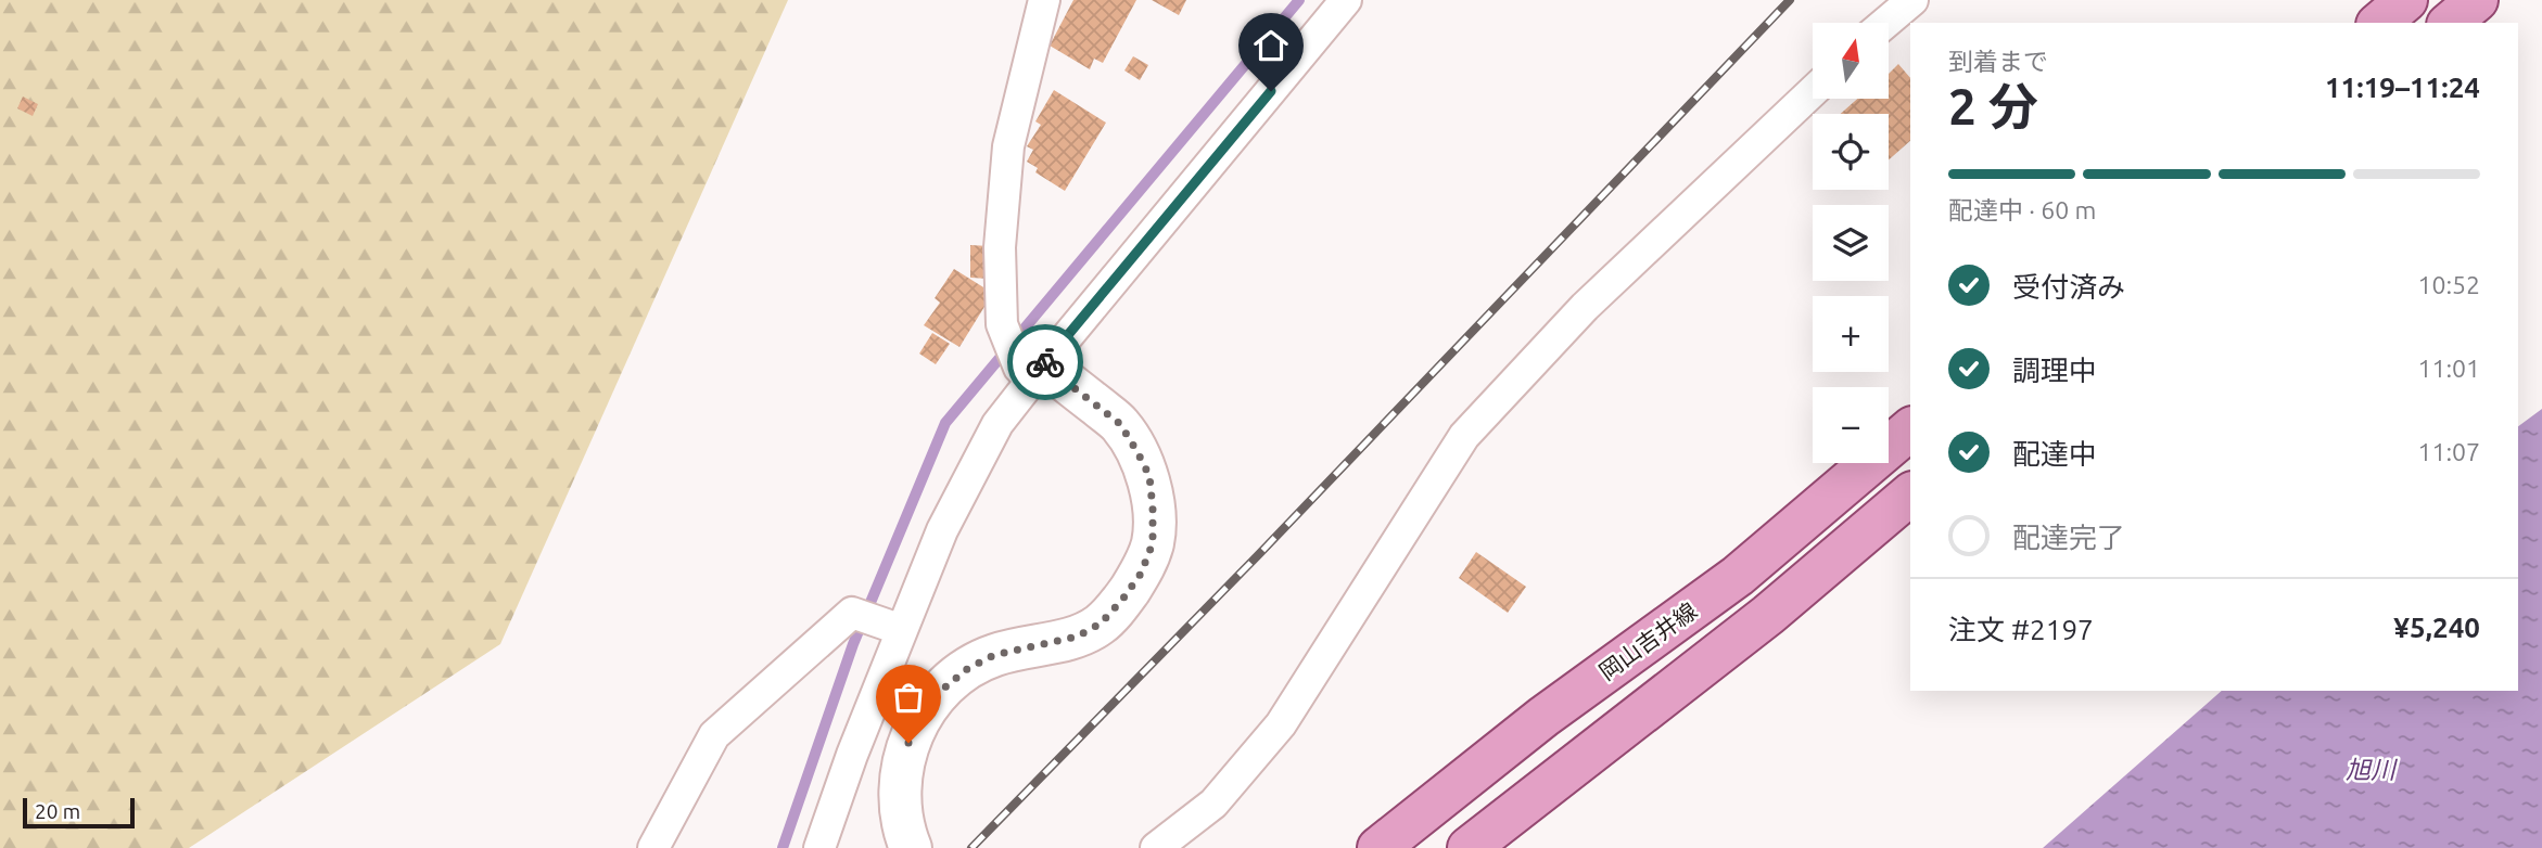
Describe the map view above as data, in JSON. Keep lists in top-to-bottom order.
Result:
{
  "streets": {
    "main road": ["岡山吉井線"]
  },
  "water": ["旭川"],
  "scale_bar": "20 m",
  "north": "top",
  "page": {
    "map_buttons": ["+", "−"],
    "heading": ["2 分", "到着まで", "11:19–11:24"],
    "panel": ["注文 #2197", "¥5,240"],
    "bar": "配達中 · 60 m",
    "list": [
      ["受付済み", "10:52"],
      ["調理中", "11:01"],
      ["配達中", "11:07"],
      "配達完了"
    ],
    "scale": "20 m"
  }
}
